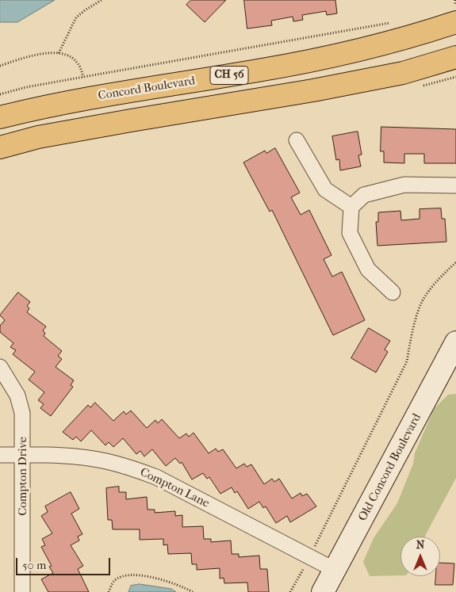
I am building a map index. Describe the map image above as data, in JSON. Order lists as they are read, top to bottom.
{
  "streets": {
    "main road": ["CH 56", "Concord Boulevard"],
    "street": ["Old Concord Boulevard", "Compton Drive", "Compton Lane"]
  },
  "crossings": [
    ["Old Concord Boulevard", "Compton Lane"],
    ["Compton Drive", "Compton Lane"]
  ],
  "scale_bar": "50 m",
  "north": "top"
}
